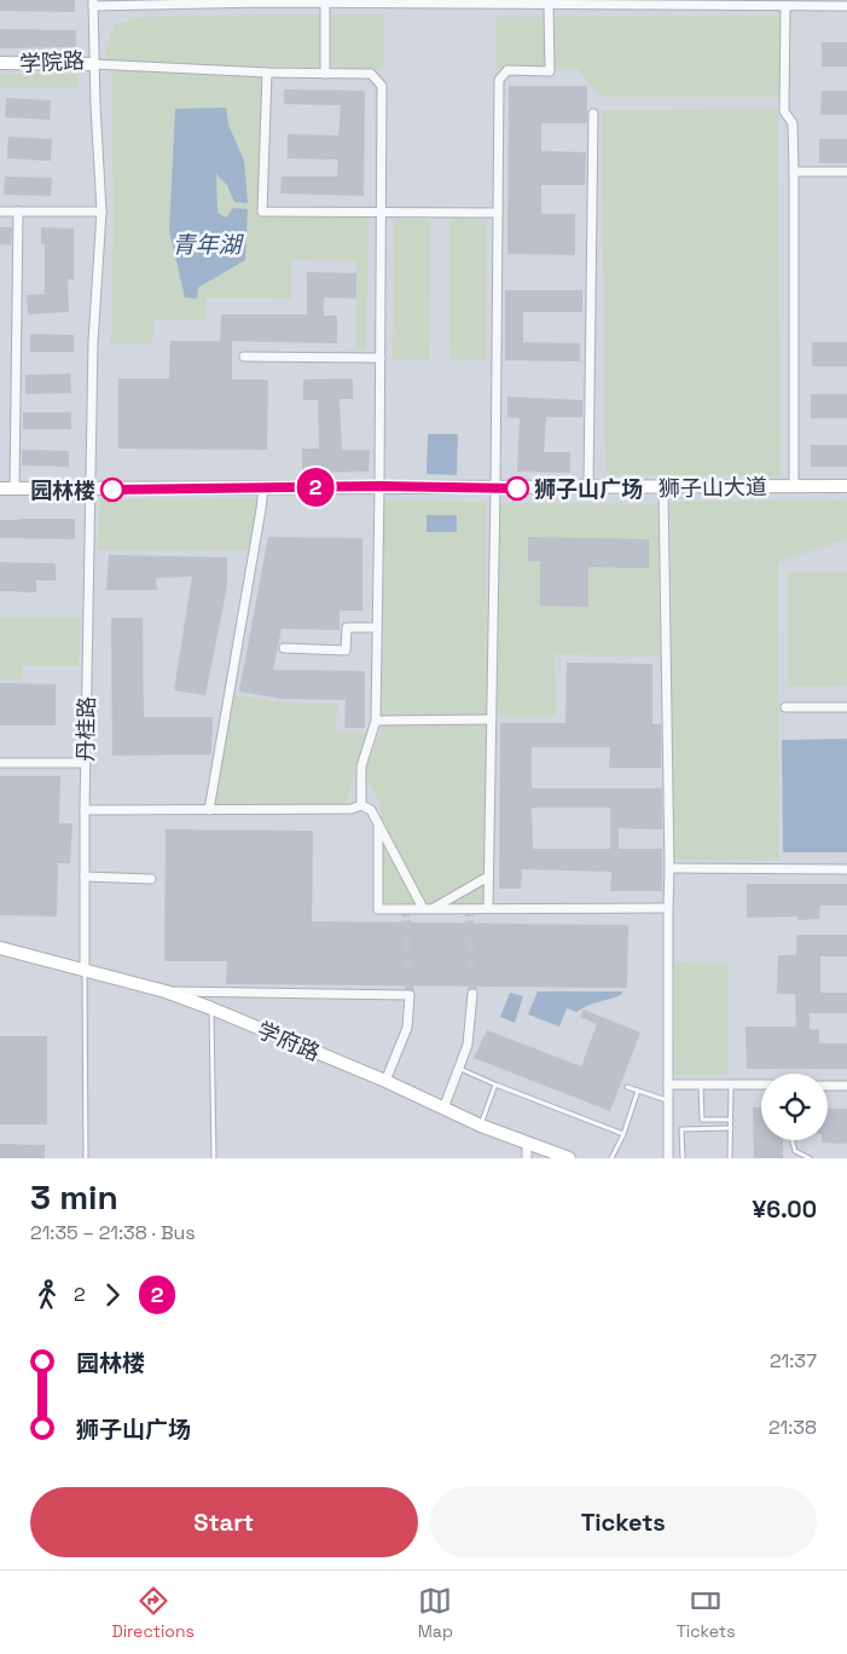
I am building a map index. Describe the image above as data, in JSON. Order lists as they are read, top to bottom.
{
  "streets": {
    "street": [
      "学院路",
      "狮子山大道",
      "丹桂路",
      "学府路"
    ]
  },
  "crossings": [
    ["学院路", "丹桂路"],
    ["狮子山大道", "丹桂路"],
    ["丹桂路", "学府路"]
  ],
  "water": ["青年湖"],
  "places": ["狮子山广场", "园林楼"],
  "lines": ["bus line 2"],
  "page": {
    "on_map": "2",
    "heading": ["3 min", "21:35 – 21:38 · Bus", "¥6.00"],
    "legs": ["2", "2"],
    "list": [
      {
        "name": "园林楼",
        "value": "21:37"
      },
      {
        "name": "狮子山广场",
        "value": "21:38"
      }
    ],
    "buttons": ["Start", "Tickets"],
    "tabs": ["Directions", "Map", "Tickets"]
  }
}
